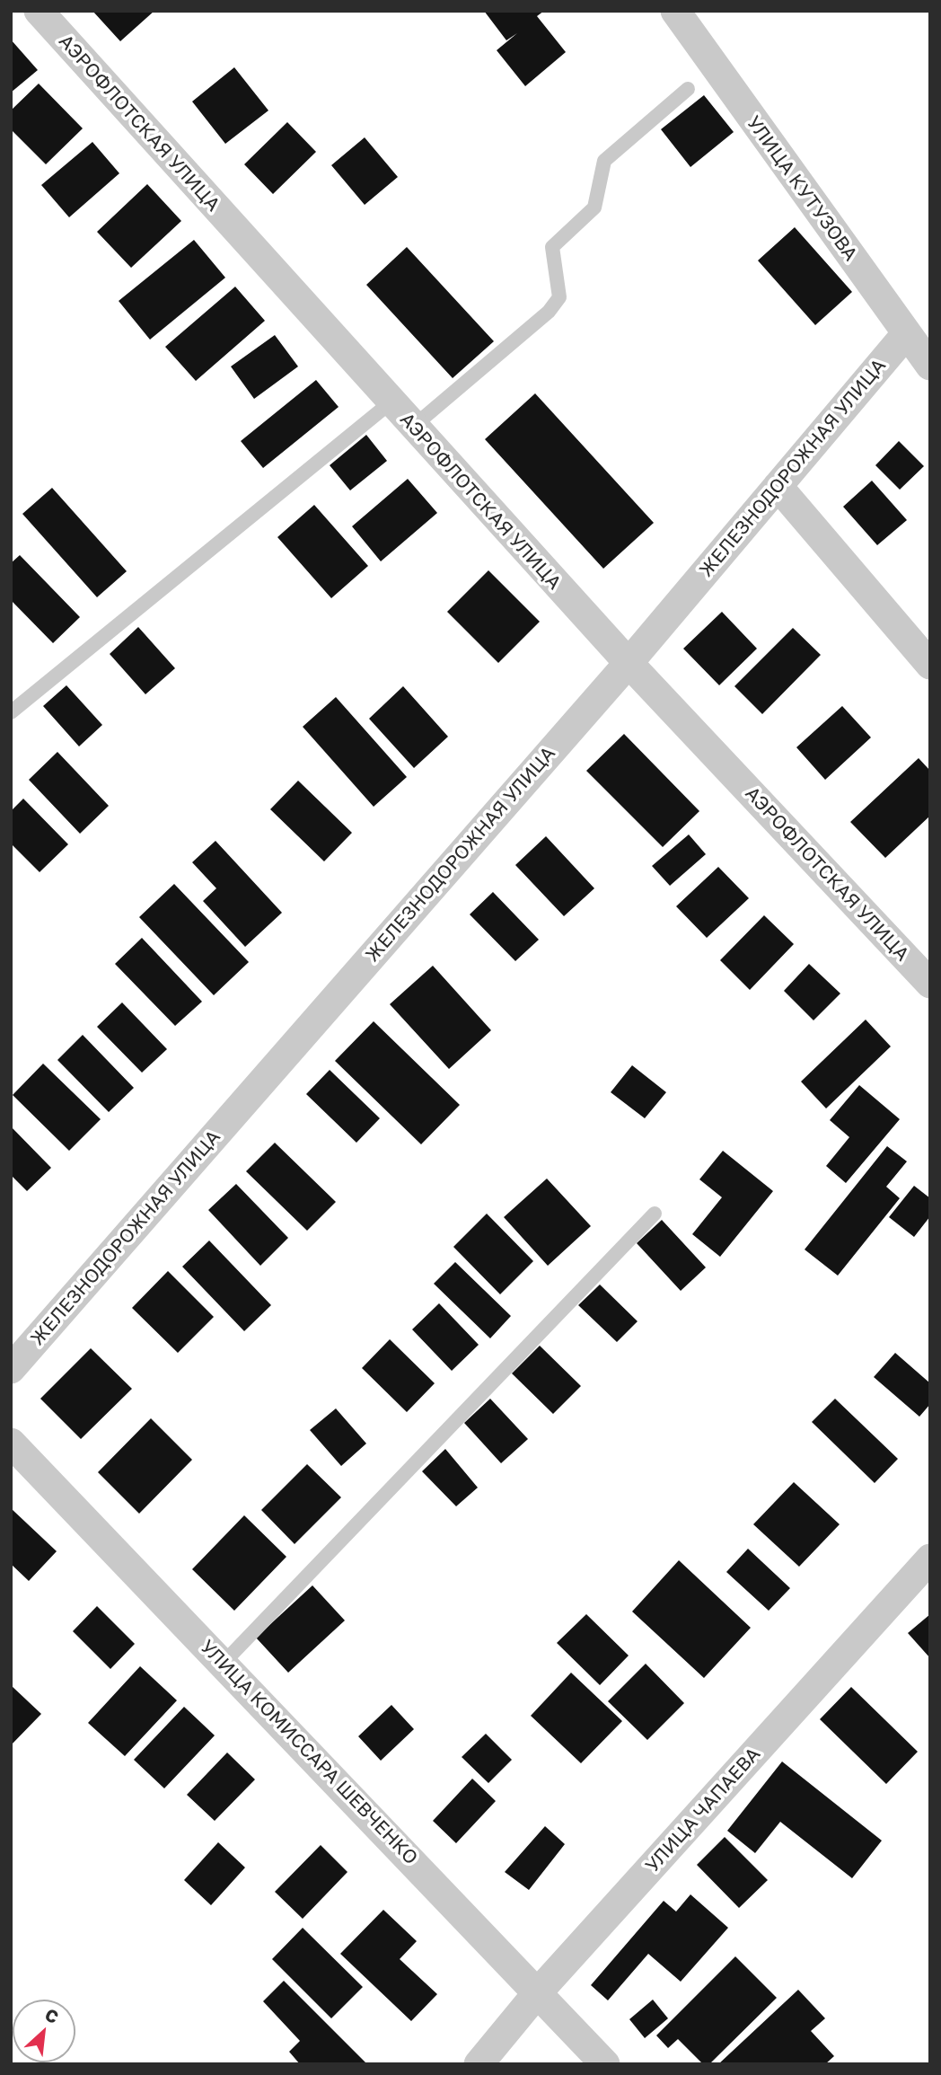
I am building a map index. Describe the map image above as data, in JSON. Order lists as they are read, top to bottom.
{
  "streets": {
    "street": [
      "АЭРОФЛОТСКАЯ УЛИЦА",
      "УЛИЦА КУТУЗОВА",
      "ЖЕЛЕЗНОДОРОЖНАЯ УЛИЦА",
      "УЛИЦА КОМИССАРА ШЕВЧЕНКО",
      "УЛИЦА ЧАПАЕВА"
    ]
  },
  "crossings": [
    ["АЭРОФЛОТСКАЯ УЛИЦА", "ЖЕЛЕЗНОДОРОЖНАЯ УЛИЦА"],
    ["УЛИЦА КУТУЗОВА", "ЖЕЛЕЗНОДОРОЖНАЯ УЛИЦА"],
    ["УЛИЦА КОМИССАРА ШЕВЧЕНКО", "УЛИЦА ЧАПАЕВА"]
  ],
  "north": "top right"
}
